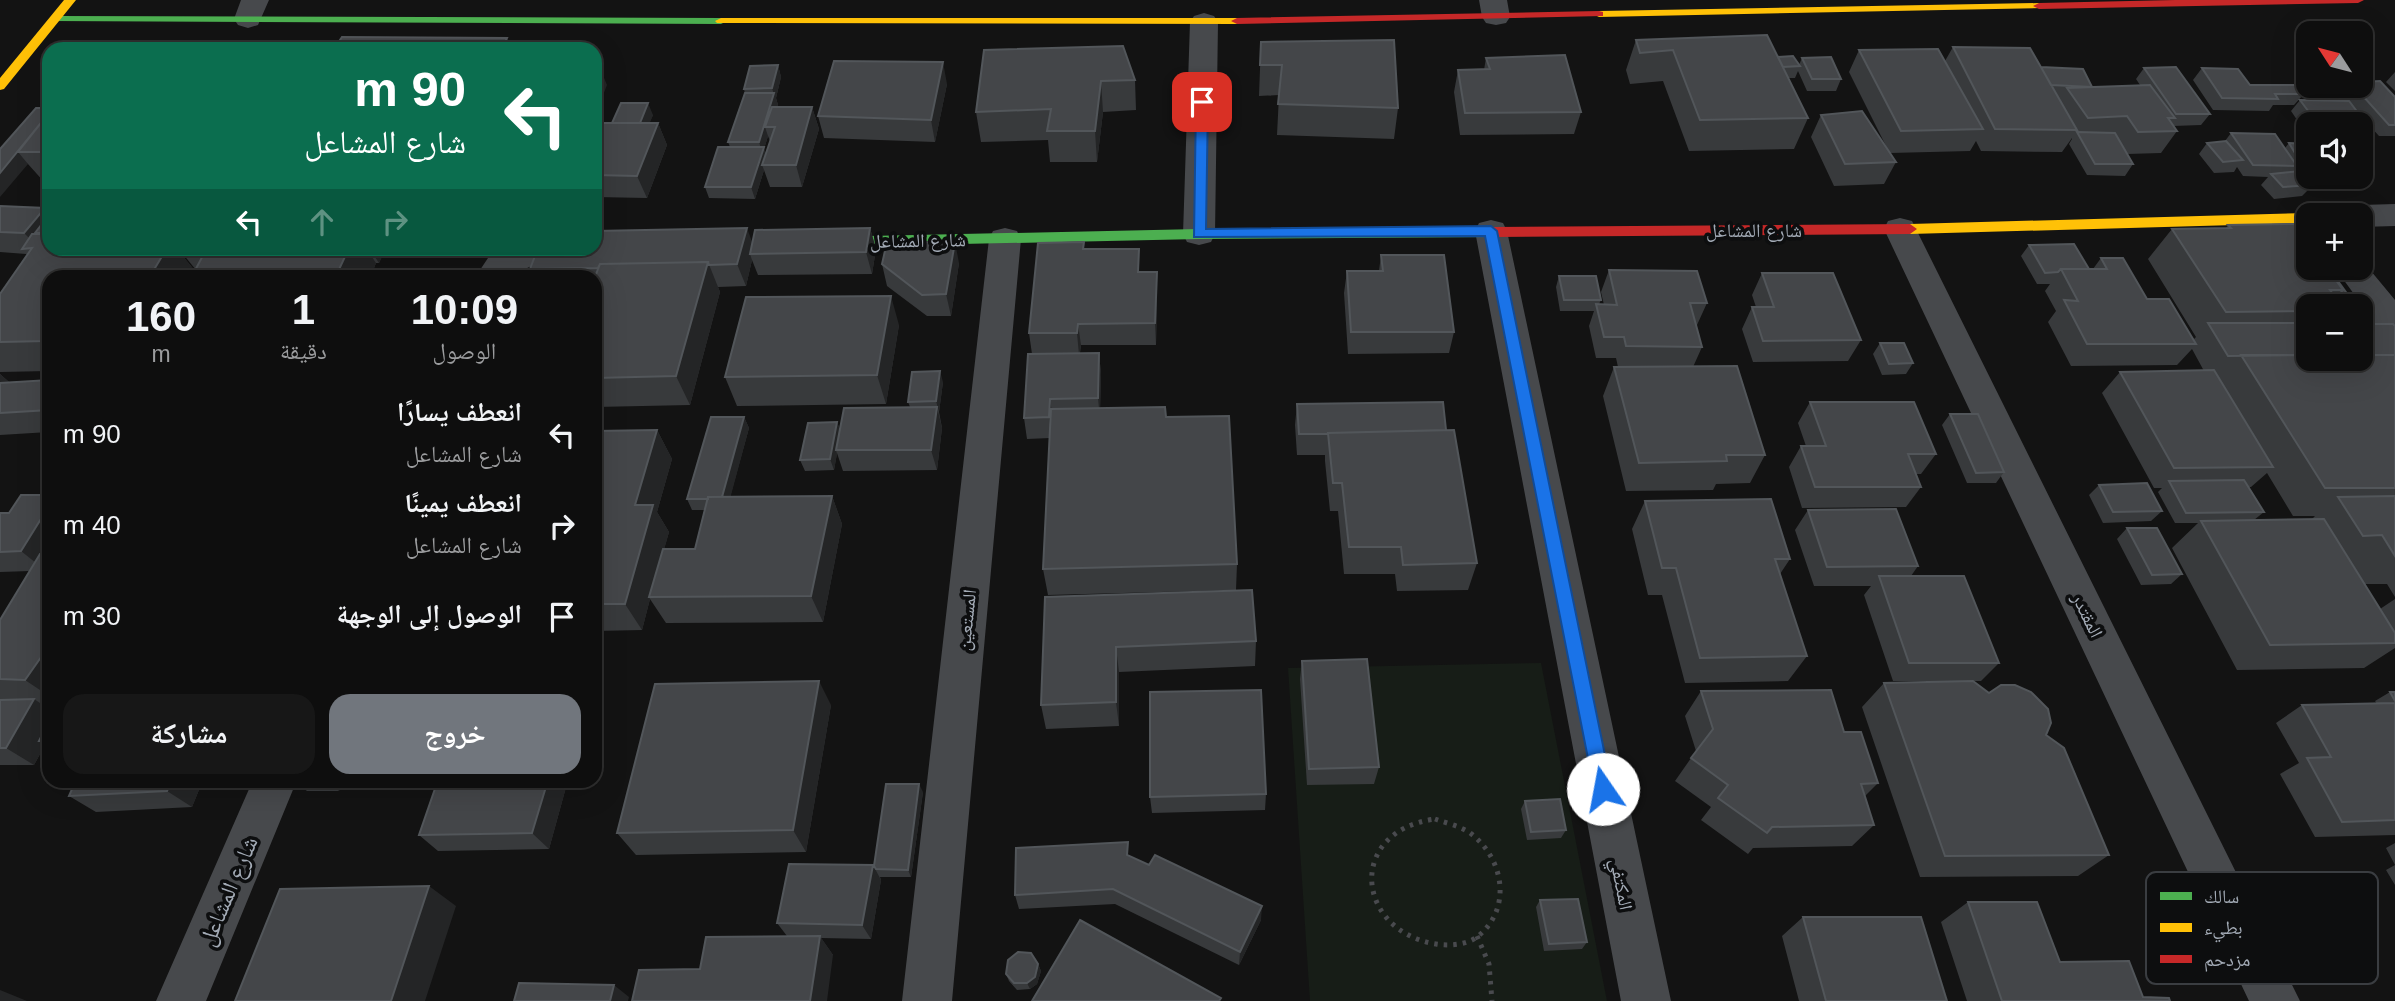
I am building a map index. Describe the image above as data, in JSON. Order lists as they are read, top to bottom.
{
  "streets": {
    "street": [
      "شارع المشاعل",
      "المقتدر",
      "المستعين",
      "المكتفي"
    ]
  },
  "crossings": [
    ["شارع المشاعل", "المقتدر"],
    ["شارع المشاعل", "المستعين"],
    ["شارع المشاعل", "المكتفي"]
  ],
  "legend": ["سالك", "بطيء", "مزدحم"],
  "north": "top left",
  "page": {
    "map_buttons": ["+", "−"],
    "turn": ["90 m", "شارع المشاعل"],
    "eta": [
      "10:09",
      "الوصول",
      "1",
      "دقيقة",
      "160",
      "m"
    ],
    "list": [
      {
        "name": "انعطف يسارًا",
        "note": "شارع المشاعل",
        "value": "90 m"
      },
      {
        "name": "انعطف يمينًا",
        "note": "شارع المشاعل",
        "value": "40 m"
      },
      {
        "name": "الوصول إلى الوجهة",
        "value": "30 m"
      }
    ],
    "buttons": ["خروج", "مشاركة"]
  }
}
